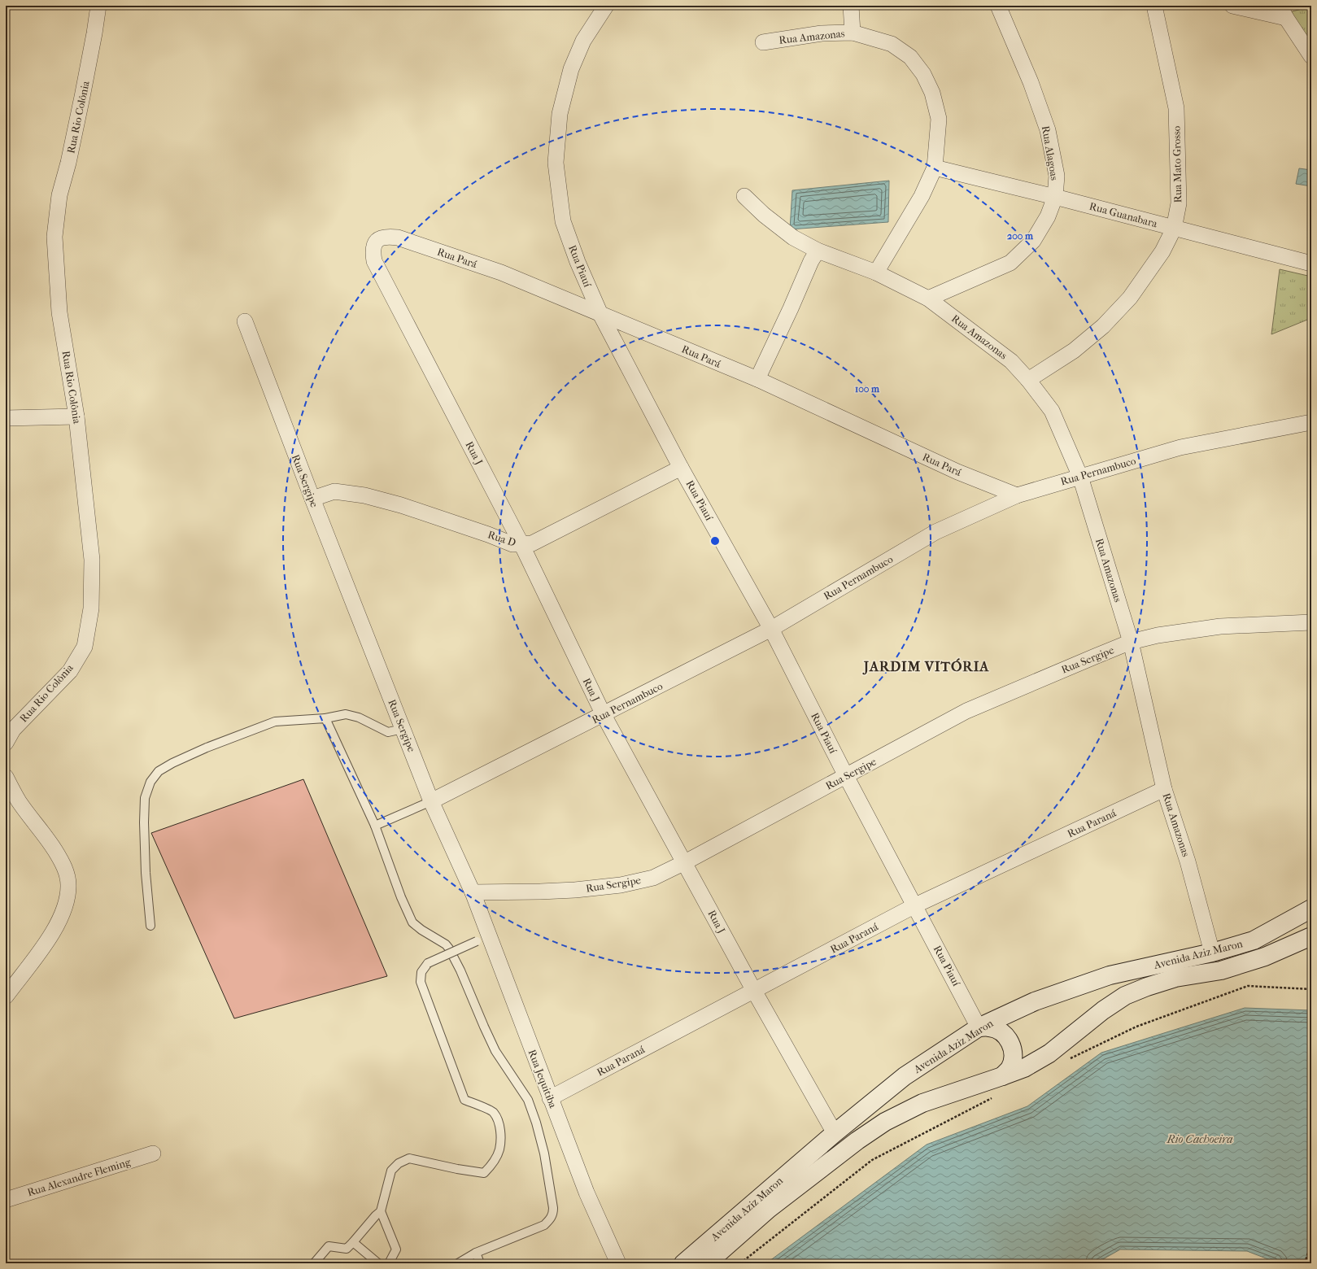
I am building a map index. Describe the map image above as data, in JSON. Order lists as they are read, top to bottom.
{
  "streets": {
    "main road": ["Avenida Aziz Maron"],
    "street": [
      "Rua Amazonas",
      "Rua Rio Colônia",
      "Rua Alagoas",
      "Rua Mato Grosso",
      "Rua Guanabara",
      "Rua Pará",
      "Rua Piauí",
      "Rua J",
      "Rua Pernambuco",
      "Rua Sergipe",
      "Rua D",
      "Rua Paraná",
      "Rua Jequitiba",
      "Rua Alexandre Fleming"
    ]
  },
  "crossings": [
    ["Rua Amazonas", "Rua Alagoas"],
    ["Rua Amazonas", "Rua Mato Grosso"],
    ["Rua Amazonas", "Rua Guanabara"],
    ["Rua Amazonas", "Rua Pernambuco"],
    ["Rua Amazonas", "Rua Sergipe"],
    ["Rua Amazonas", "Rua Paraná"],
    ["Rua Amazonas", "Avenida Aziz Maron"],
    ["Rua Alagoas", "Rua Guanabara"],
    ["Rua Mato Grosso", "Rua Guanabara"],
    ["Rua Pará", "Rua Piauí"],
    ["Rua Pará", "Rua J"],
    ["Rua Pará", "Rua Pernambuco"],
    ["Rua Piauí", "Rua Pernambuco"],
    ["Rua Piauí", "Rua Sergipe"],
    ["Rua Piauí", "Rua D"],
    ["Rua Piauí", "Rua Paraná"],
    ["Rua Piauí", "Avenida Aziz Maron"],
    ["Rua J", "Rua Pernambuco"],
    ["Rua J", "Rua Sergipe"],
    ["Rua J", "Rua D"],
    ["Rua J", "Rua Paraná"],
    ["Rua J", "Avenida Aziz Maron"],
    ["Rua Pernambuco", "Rua Sergipe"],
    ["Rua Sergipe", "Rua D"],
    ["Rua Sergipe", "Rua Jequitiba"],
    ["Rua Paraná", "Rua Jequitiba"]
  ],
  "districts": ["JARDIM VITÓRIA"],
  "water": ["Rio Cachoeira"],
  "rings": ["200 m", "100 m"]
}
